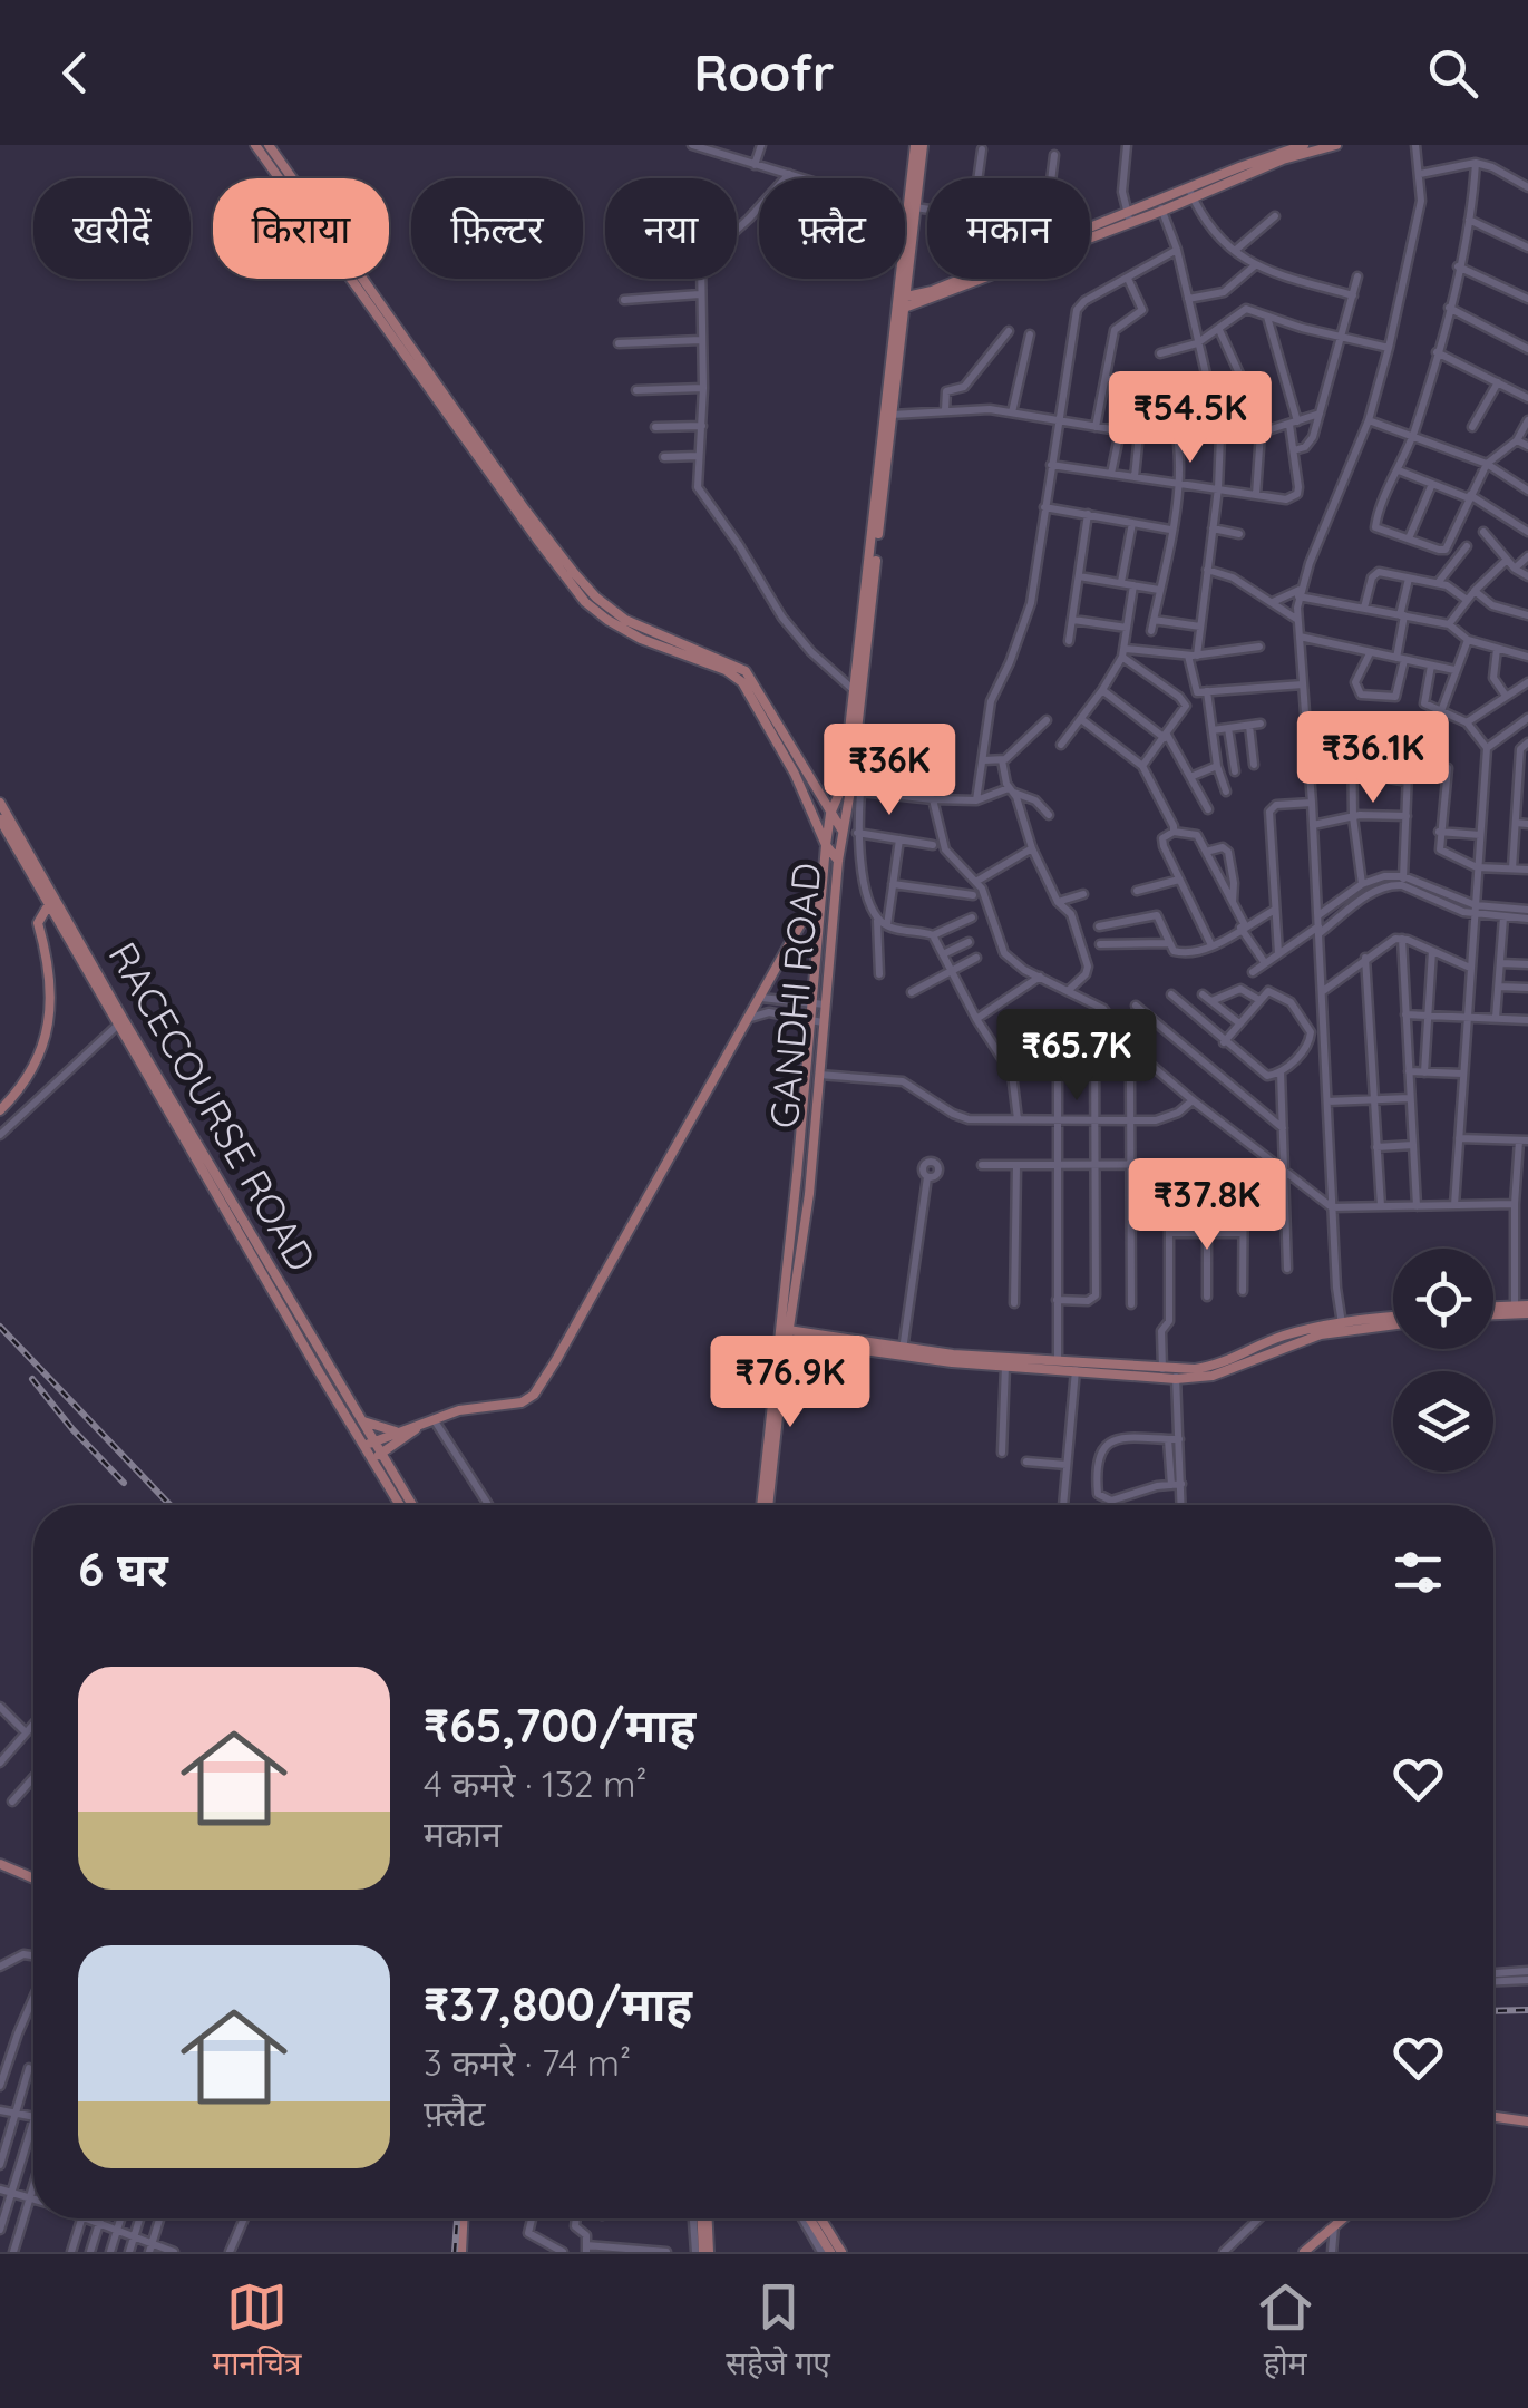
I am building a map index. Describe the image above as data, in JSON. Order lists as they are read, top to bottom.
{
  "streets": {
    "main road": ["GANDHI ROAD", "RACECOURSE ROAD"]
  },
  "page": {
    "header": "Roofr",
    "chip": [
      "खरीदें",
      "किराया",
      "फ़िल्टर",
      "नया",
      "फ़्लैट",
      "मकान"
    ],
    "price": [
      "₹54.5K",
      "₹36.1K",
      "₹36K",
      "₹65.7K",
      "₹37.8K",
      "₹76.9K"
    ],
    "heading": "6 घर",
    "list": [
      {
        "name": "₹65,700/माह",
        "note": "4 कमरे · 132 m² · मकान"
      },
      {
        "name": "₹37,800/माह",
        "note": "3 कमरे · 74 m² · फ़्लैट"
      }
    ],
    "tabs": ["मानचित्र", "सहेजे गए", "होम"]
  }
}
